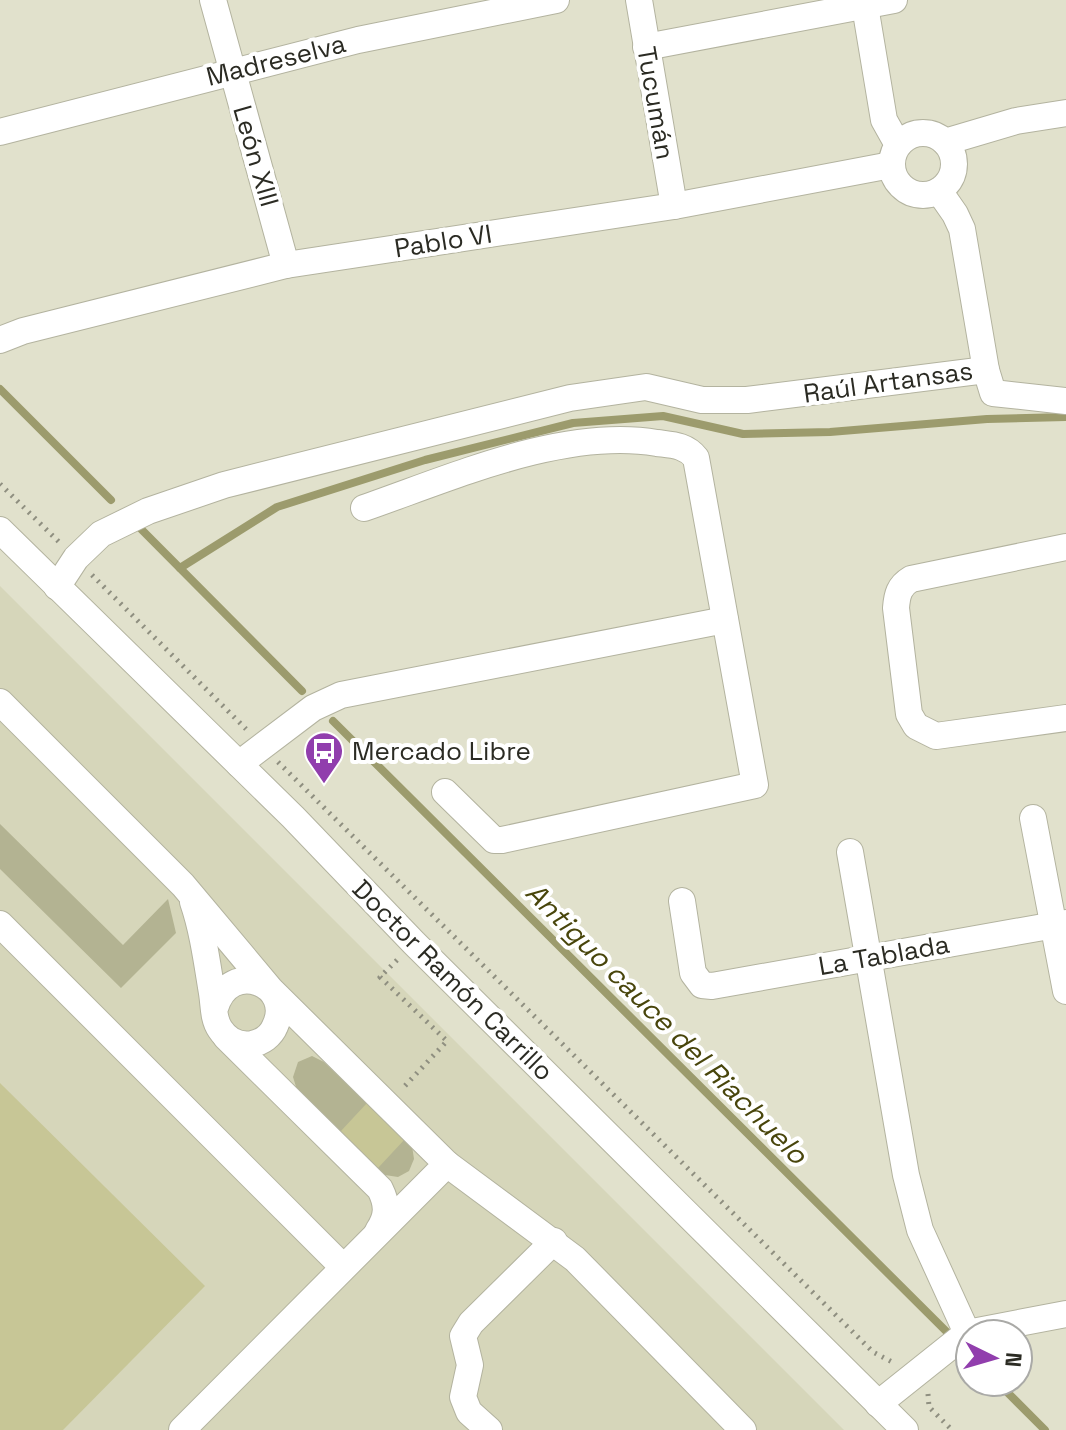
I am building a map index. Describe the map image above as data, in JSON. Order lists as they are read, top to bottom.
{
  "streets": {
    "street": [
      "Madreselva",
      "Tucumán",
      "León XIII",
      "Pablo VI",
      "Raúl Artansas",
      "La Tablada",
      "Doctor Ramón Carrillo"
    ]
  },
  "crossings": [
    ["Madreselva", "León XIII"],
    ["Tucumán", "Pablo VI"],
    ["León XIII", "Pablo VI"],
    ["Pablo VI", "Raúl Artansas"],
    ["Raúl Artansas", "Doctor Ramón Carrillo"]
  ],
  "water": ["Antiguo cauce del Riachuelo"],
  "places": {
    "bus stop": ["Mercado Libre"]
  },
  "north": "right"
}
